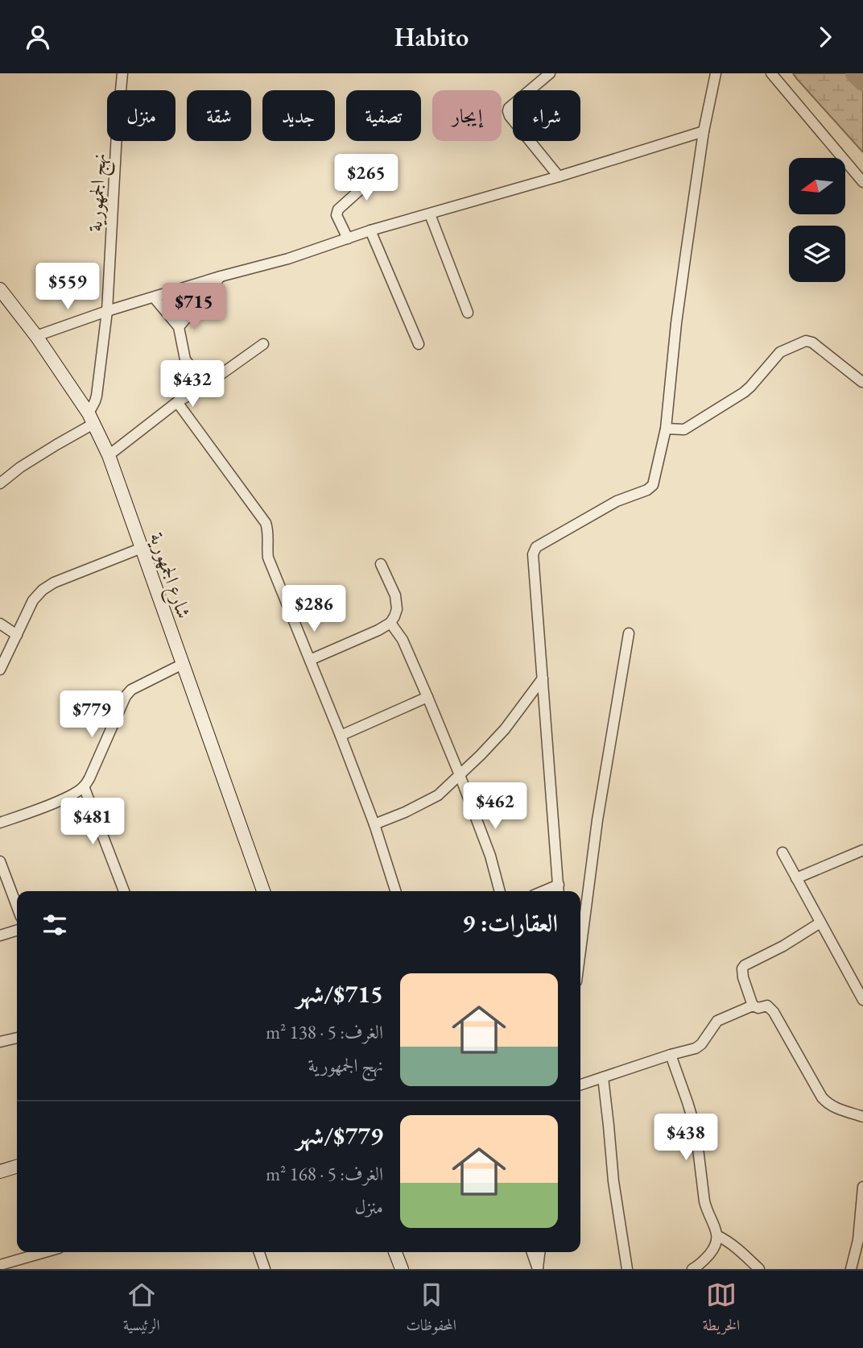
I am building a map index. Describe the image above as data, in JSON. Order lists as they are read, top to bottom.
{
  "streets": {
    "main road": ["شارع الجمهورية"],
    "street": ["نهج الجمهورية"]
  },
  "crossings": [
    ["نهج الجمهورية", "شارع الجمهورية"]
  ],
  "north": "left",
  "page": {
    "header": "Habito",
    "chip": [
      "شراء",
      "إيجار",
      "تصفية",
      "جديد",
      "شقة",
      "منزل"
    ],
    "price": [
      "$265",
      "$559",
      "$715",
      "$432",
      "$286",
      "$779",
      "$462",
      "$481",
      "$438"
    ],
    "heading": "العقارات: 9",
    "list": [
      {
        "name": "$715/شهر",
        "note": "الغرف: 5 · 138 m² · نهج الجمهورية"
      },
      {
        "name": "$779/شهر",
        "note": "الغرف: 5 · 168 m² · منزل"
      }
    ],
    "tabs": ["الخريطة", "المحفوظات", "الرئيسية"]
  }
}
